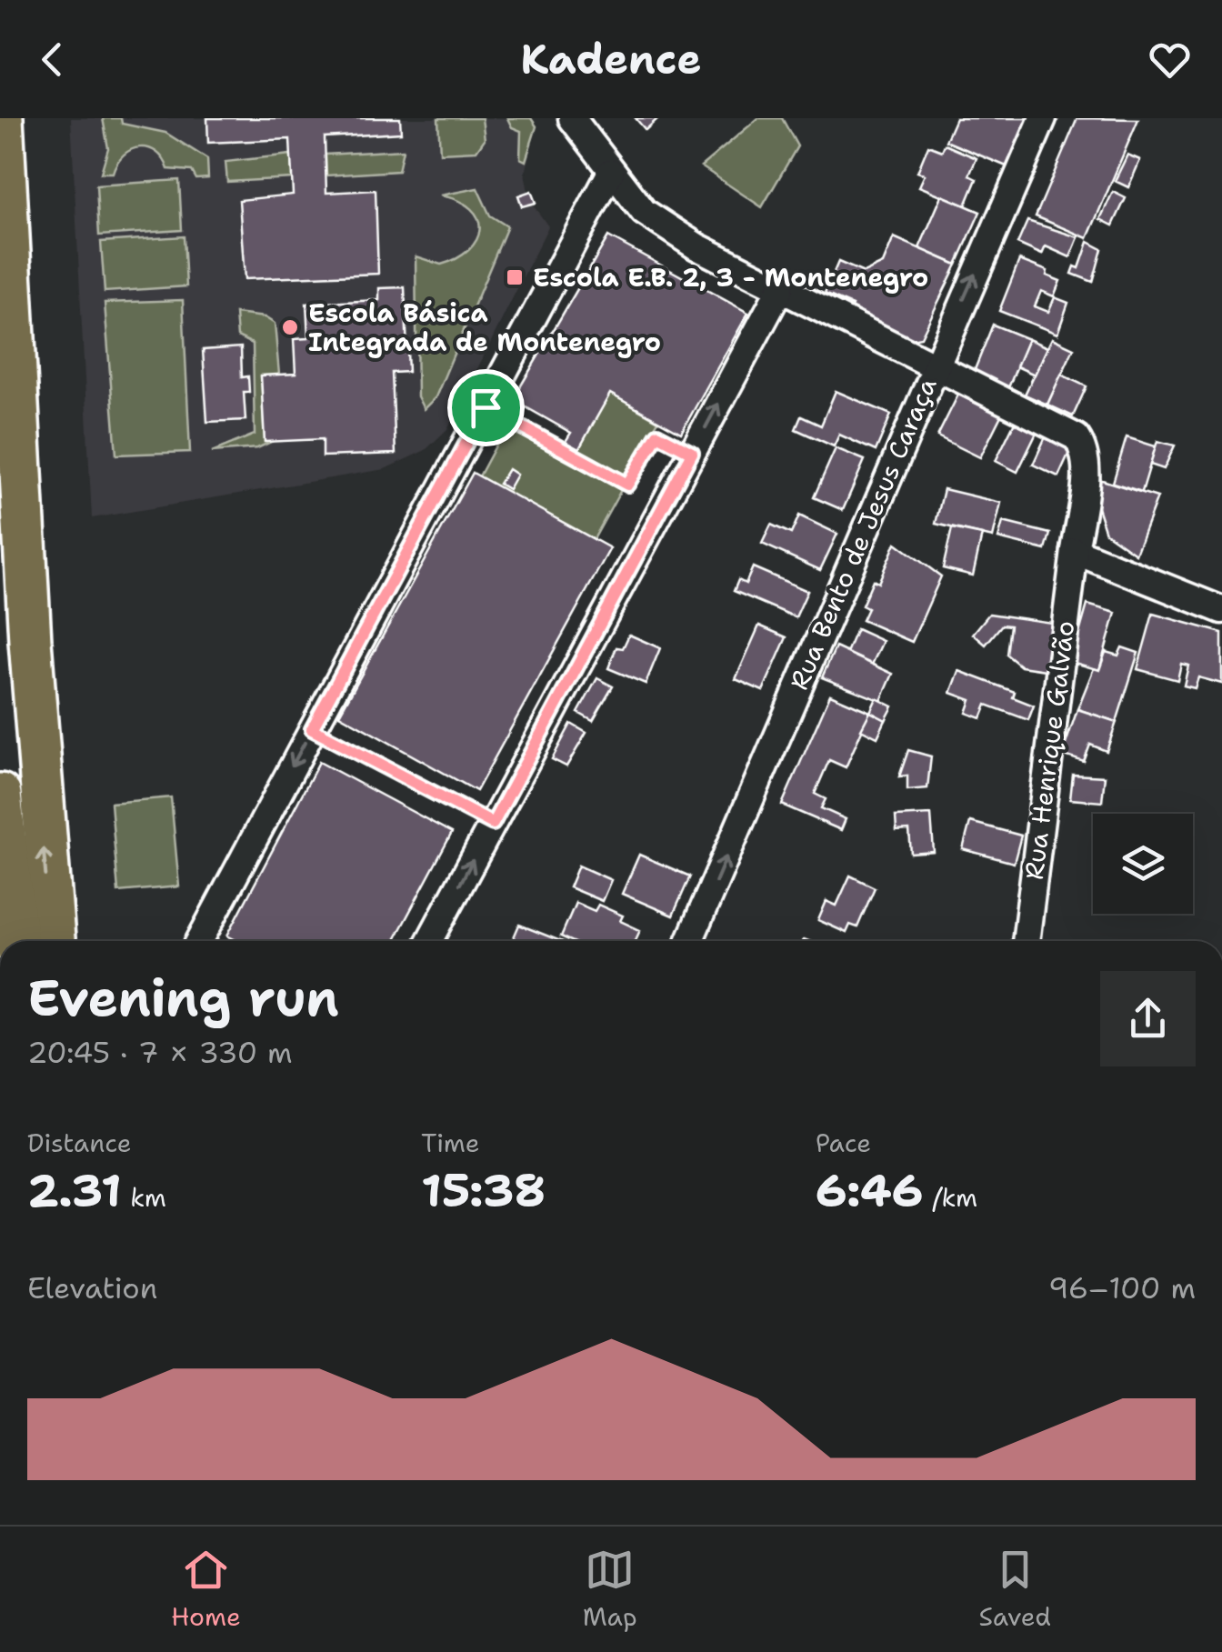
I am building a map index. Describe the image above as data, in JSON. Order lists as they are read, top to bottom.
{
  "streets": {
    "street": ["Rua Bento de Jesus Caraça", "Rua Henrique Galvão"]
  },
  "crossings": [
    ["Rua Bento de Jesus Caraça", "Rua Henrique Galvão"]
  ],
  "places": {
    "transit": ["Escola E.B. 2, 3 - Montenegro"],
    "other": ["Escola Básica Integrada de Montenegro"]
  },
  "page": {
    "header": "Kadence",
    "heading": ["Evening run", "20:45 · 7 × 330 m"],
    "stats": [
      ["Distance", "2.31 km"],
      ["Time", "15:38"],
      ["Pace", "6:46 /km"]
    ],
    "chart": ["Elevation", "96–100 m"],
    "tabs": ["Home", "Map", "Saved"]
  }
}
